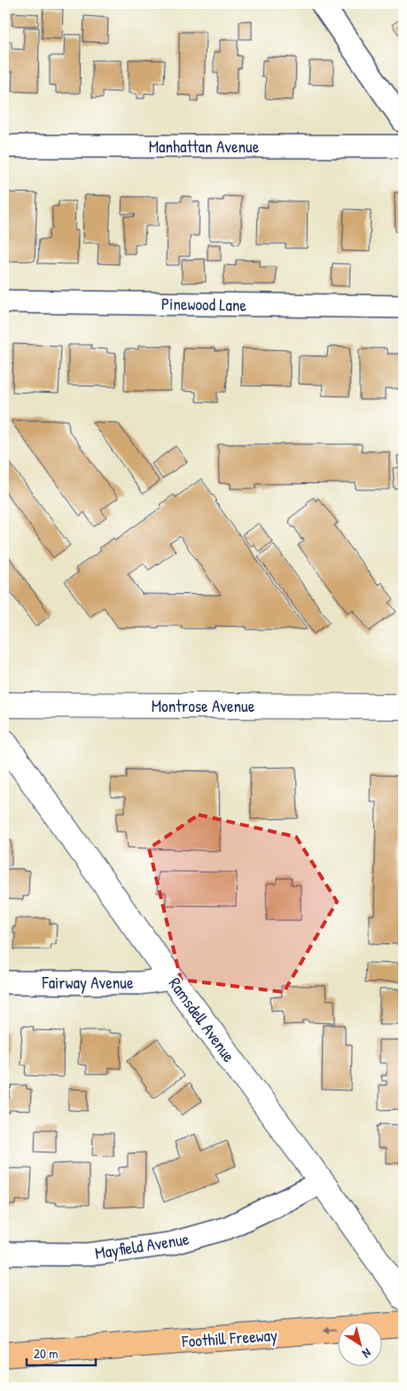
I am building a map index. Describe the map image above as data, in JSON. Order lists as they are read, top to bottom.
{
  "streets": {
    "highway": ["Foothill Freeway"],
    "street": [
      "Manhattan Avenue",
      "Pinewood Lane",
      "Montrose Avenue",
      "Fairway Avenue",
      "Ramsdell Avenue",
      "Mayfield Avenue"
    ]
  },
  "crossings": [
    ["Fairway Avenue", "Ramsdell Avenue"],
    ["Ramsdell Avenue", "Mayfield Avenue"]
  ],
  "one_way": ["Foothill Freeway"],
  "scale_bar": "20 m",
  "north": "bottom right"
}
